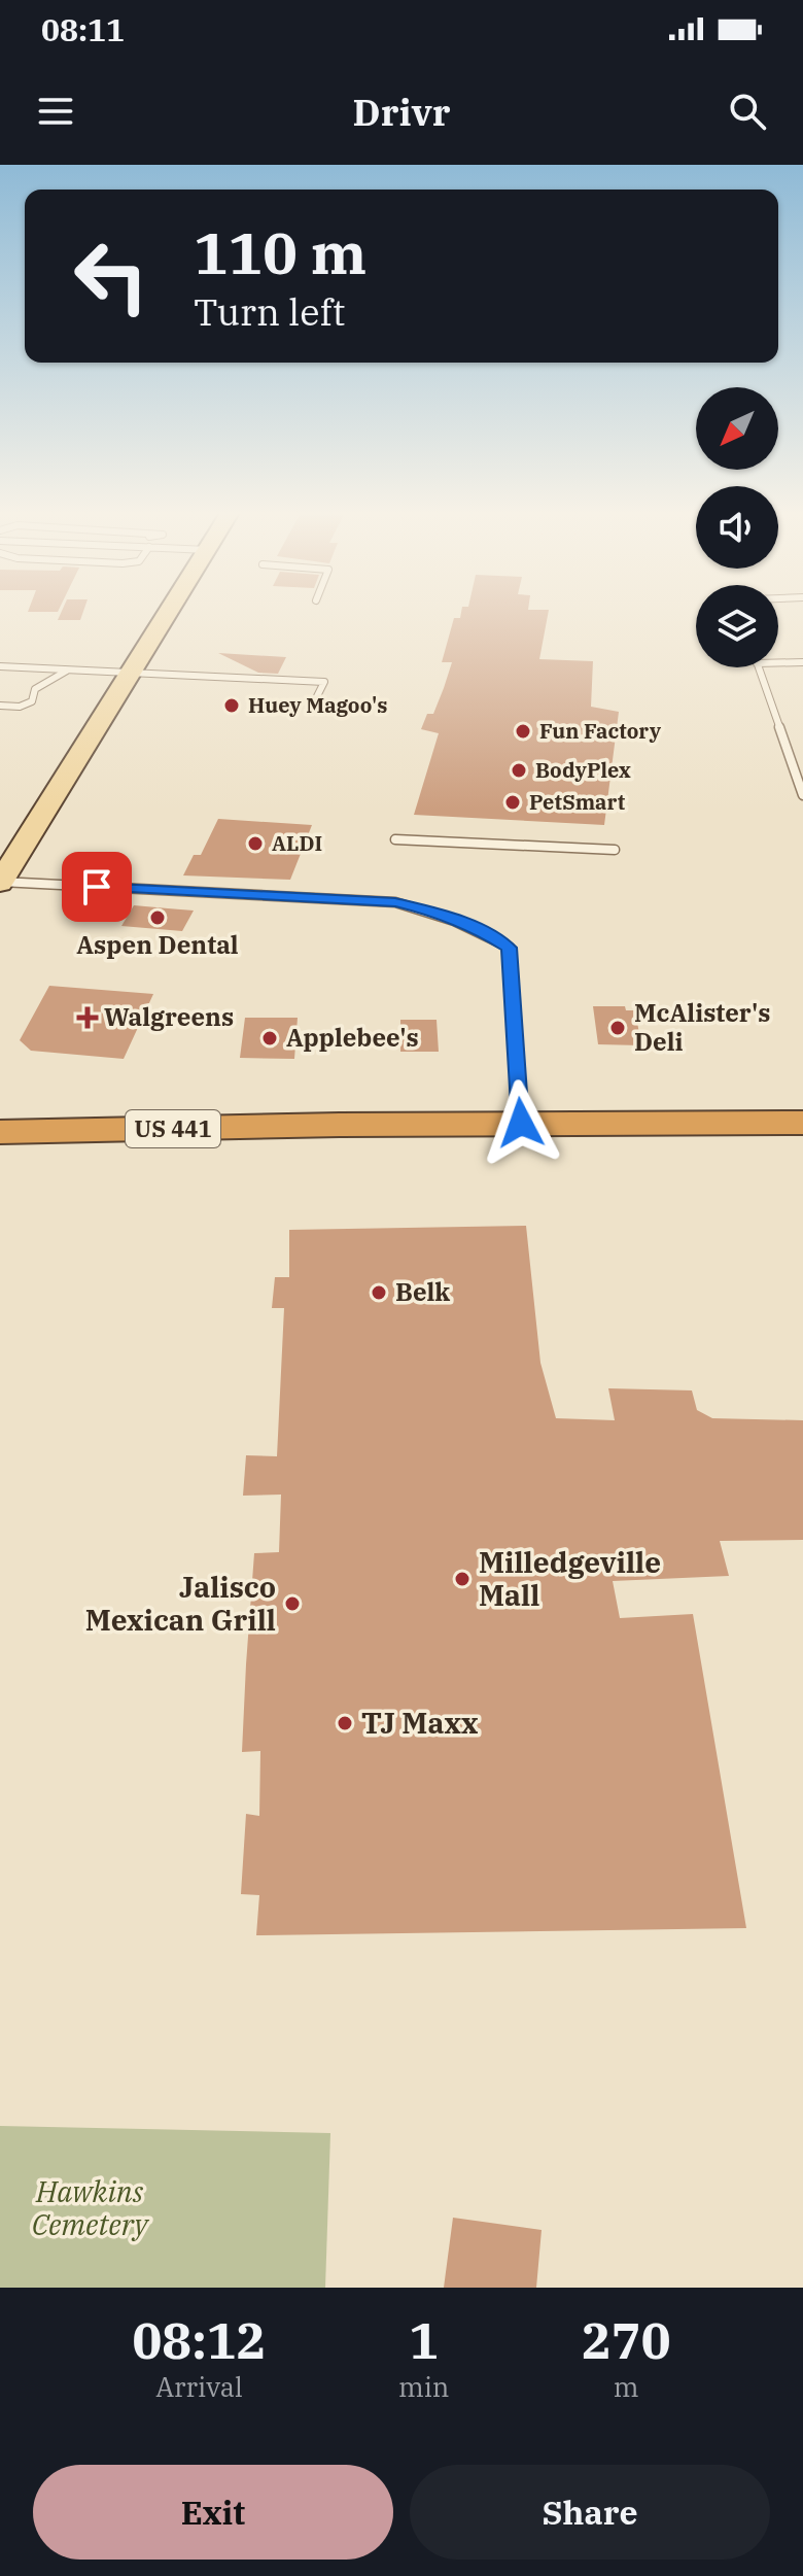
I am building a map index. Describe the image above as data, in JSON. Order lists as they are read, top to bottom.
{
  "streets": {
    "highway": ["US 441"]
  },
  "parks": ["Hawkins Cemetery"],
  "places": {
    "other": [
      "Huey Magoo's",
      "Fun Factory",
      "BodyPlex",
      "PetSmart",
      "ALDI",
      "Aspen Dental",
      "McAlister's Deli",
      "Applebee's",
      "Belk",
      "Milledgeville Mall",
      "Jalisco Mexican Grill",
      "TJ Maxx"
    ],
    "health": ["Walgreens"]
  },
  "north": "bottom left",
  "page": {
    "status": "08:11",
    "header": "Drivr",
    "turn": ["110 m", "Turn left"],
    "eta": [
      "08:12",
      "Arrival",
      "1",
      "min",
      "270",
      "m"
    ],
    "buttons": ["Exit", "Share"]
  }
}
